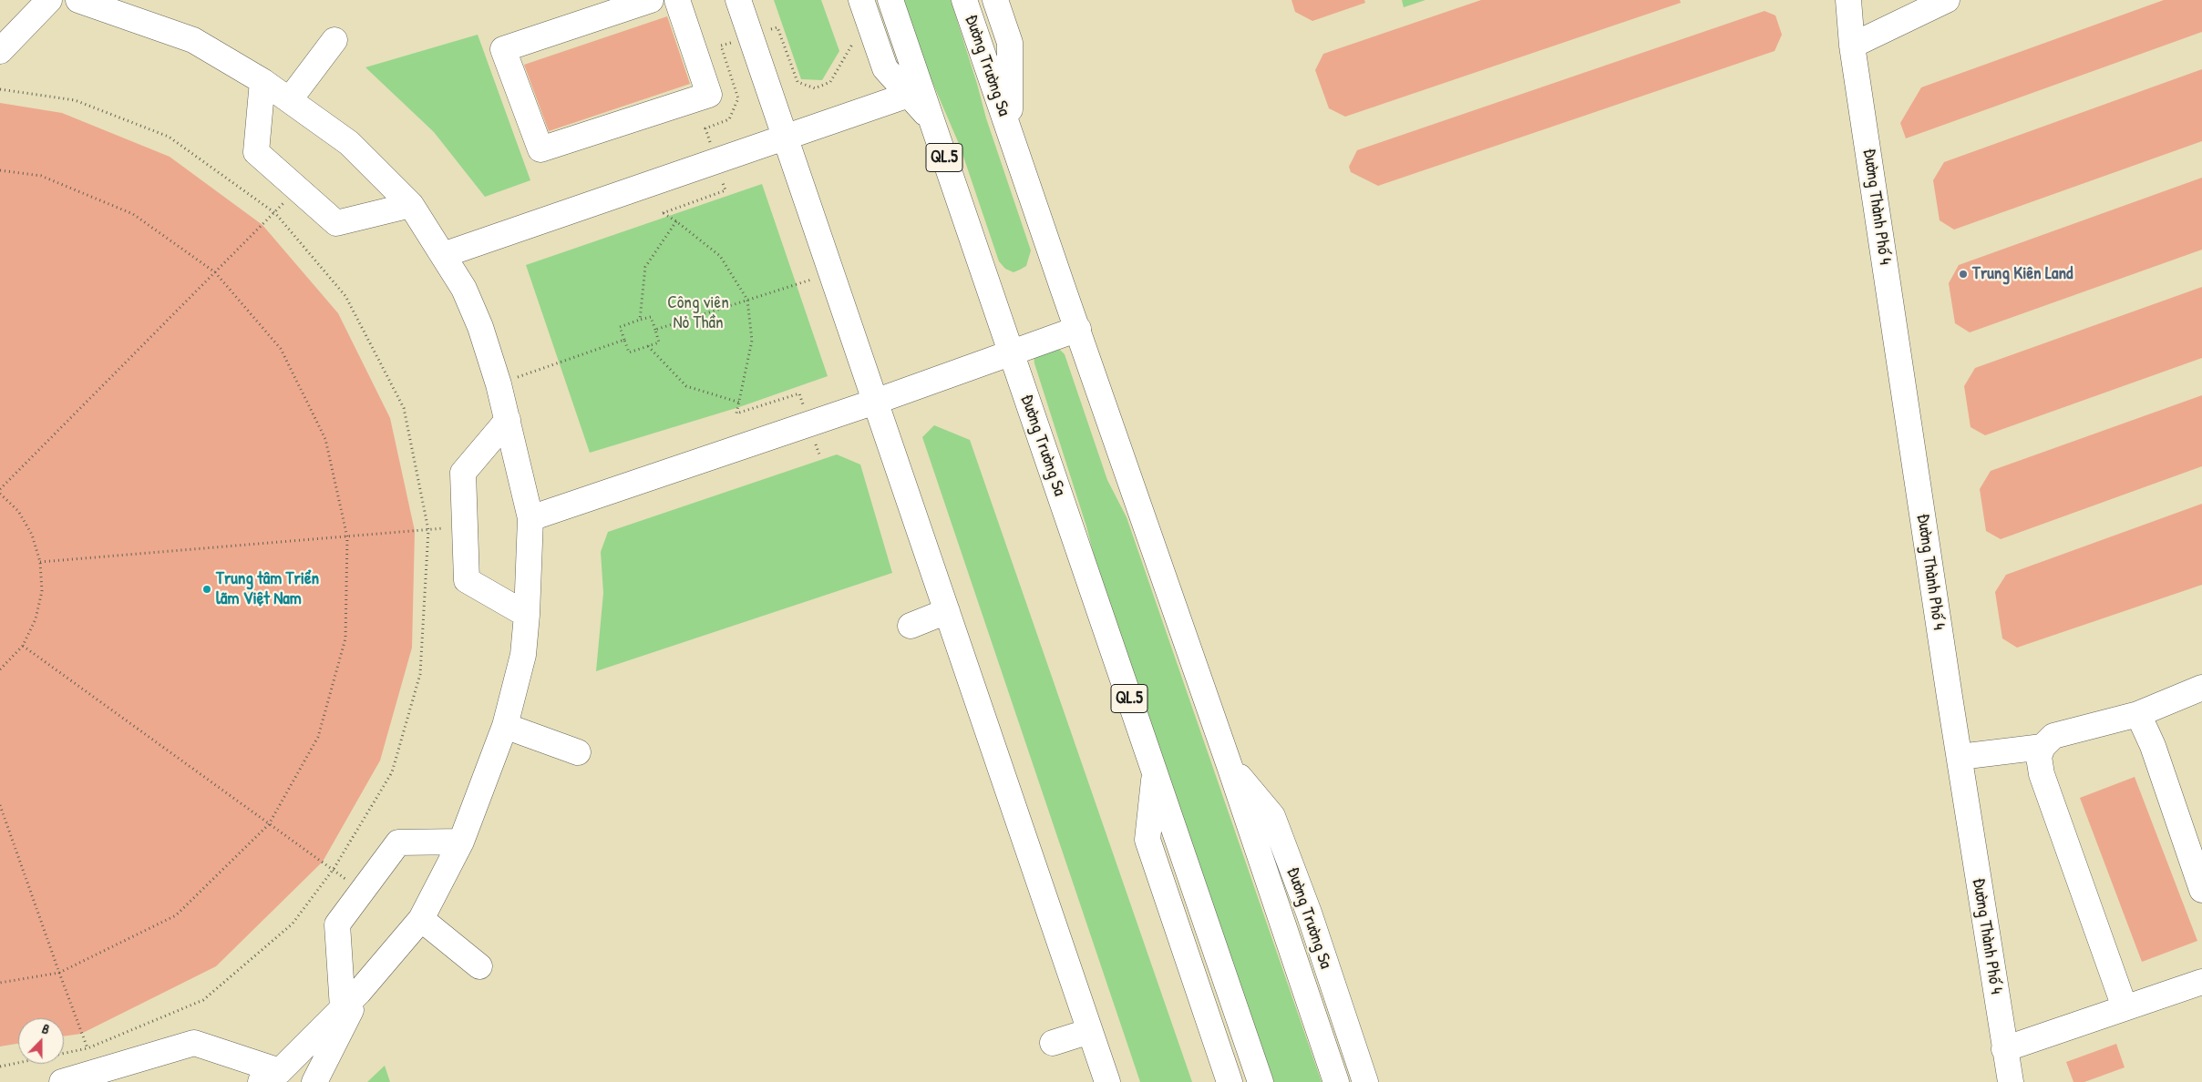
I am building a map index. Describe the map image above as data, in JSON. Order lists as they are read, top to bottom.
{
  "streets": {
    "main road": ["Đường Trường Sa", "QL.5", "Đường Thành Phố 4"]
  },
  "parks": ["Công viên Nỏ Thần"],
  "places": ["Trung Kiên Land", "Trung tâm Triển lãm Việt Nam"],
  "north": "top"
}
